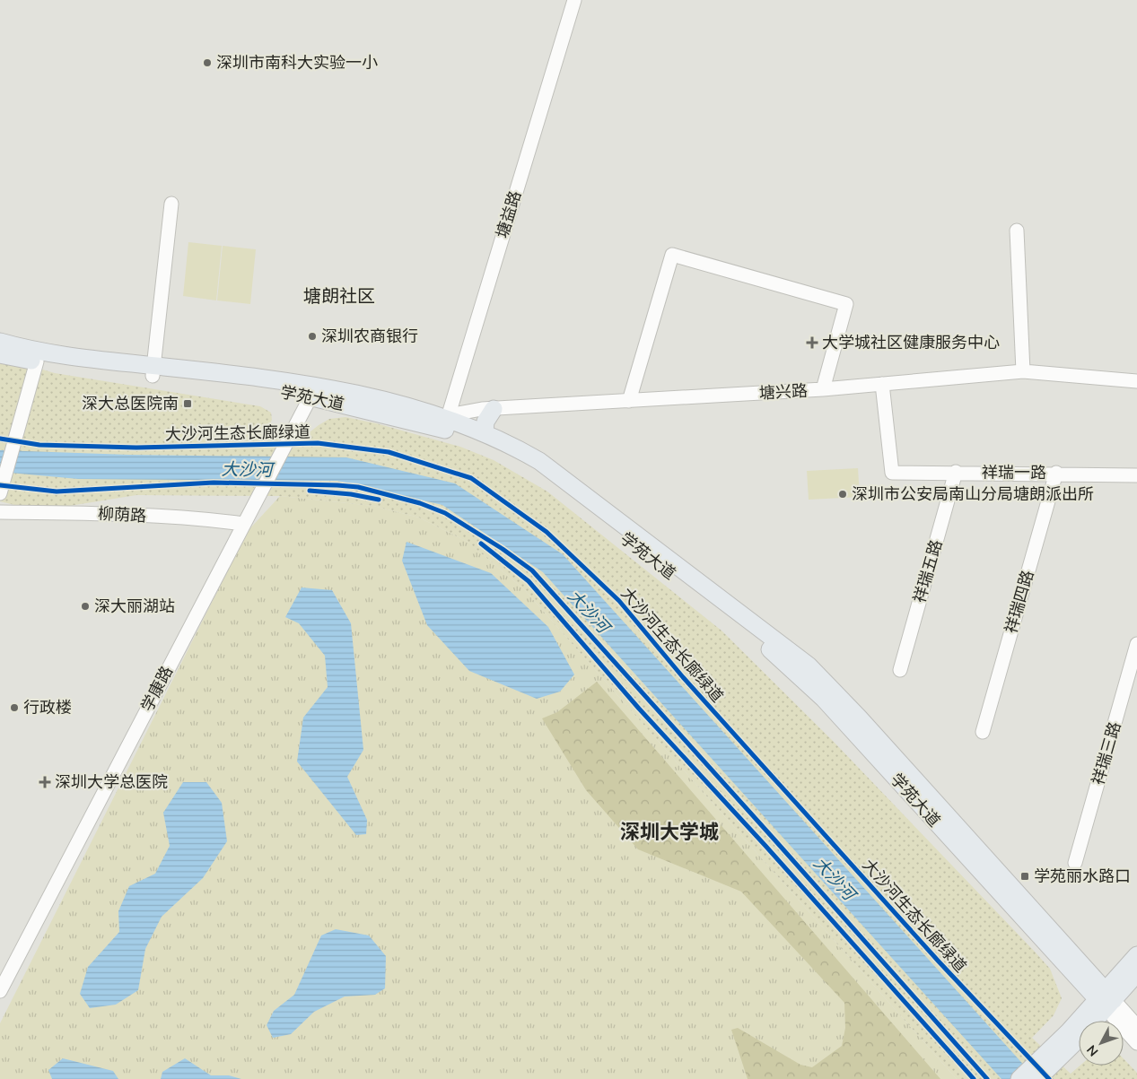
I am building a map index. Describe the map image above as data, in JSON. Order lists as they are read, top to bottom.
{
  "streets": {
    "main road": ["学苑大道"],
    "street": [
      "塘益路",
      "塘兴路",
      "祥瑞一路",
      "柳荫路",
      "祥瑞五路",
      "祥瑞四路",
      "学康路",
      "祥瑞三路"
    ],
    "cycle path": ["大沙河生态长廊绿道"]
  },
  "crossings": [
    ["塘益路", "塘兴路"],
    ["塘益路", "学苑大道"],
    ["塘兴路", "学苑大道"],
    ["塘兴路", "祥瑞一路"],
    ["学苑大道", "学康路"],
    ["祥瑞一路", "祥瑞五路"],
    ["祥瑞一路", "祥瑞四路"],
    ["柳荫路", "学康路"]
  ],
  "districts": ["塘朗社区", "深圳大学城"],
  "water": ["大沙河"],
  "places": {
    "other": [
      "深圳市南科大实验一小",
      "深圳农商银行",
      "深圳市公安局南山分局塘朗派出所",
      "深大丽湖站",
      "行政楼"
    ],
    "health": ["大学城社区健康服务中心", "深圳大学总医院"],
    "transit": ["深大总医院南", "学苑丽水路口"]
  },
  "north": "bottom left"
}
